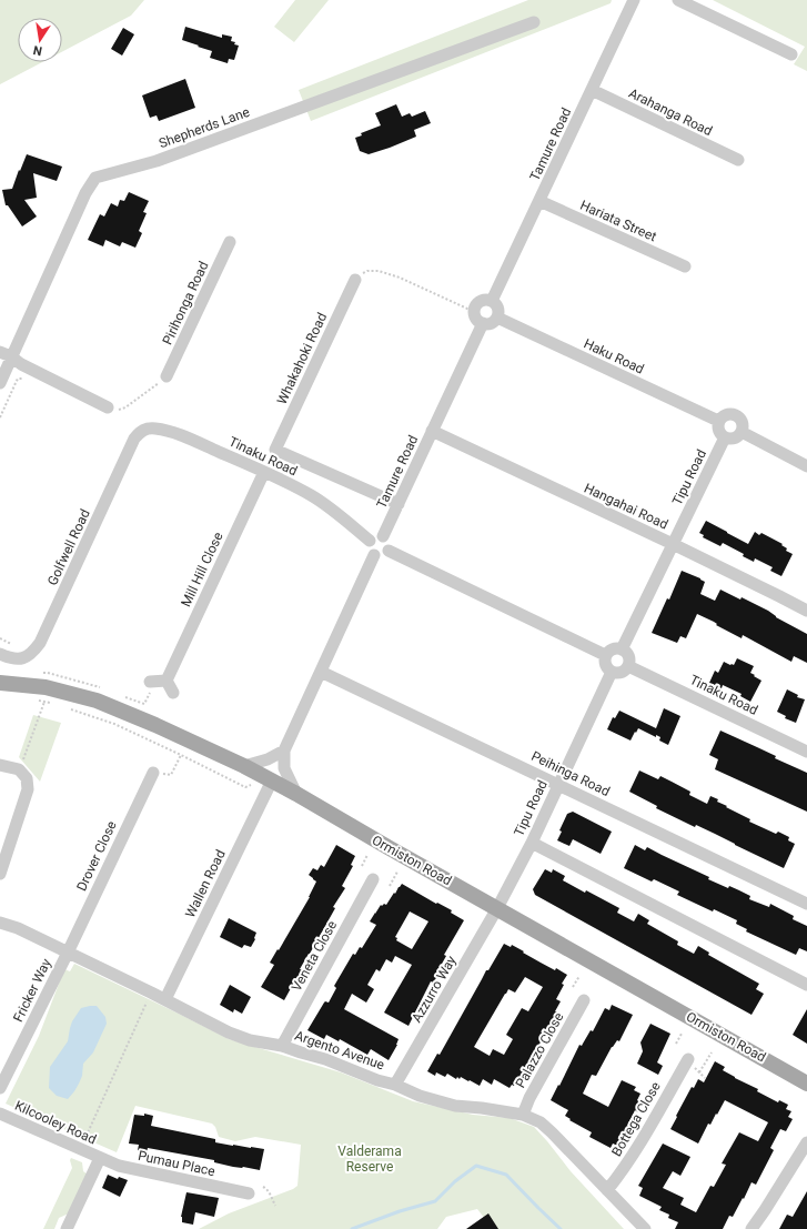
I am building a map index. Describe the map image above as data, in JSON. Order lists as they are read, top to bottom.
{
  "streets": {
    "main road": ["Ormiston Road"],
    "street": [
      "Arahanga Road",
      "Shepherds Lane",
      "Tamure Road",
      "Hariata Street",
      "Pirihonga Road",
      "Haku Road",
      "Whakahoki Road",
      "Tinaku Road",
      "Tipu Road",
      "Hangahai Road",
      "Golfwell Road",
      "Mill Hill Close",
      "Peihinga Road",
      "Drover Close",
      "Wallen Road",
      "Veneta Close",
      "Azzurro Way",
      "Fricker Way",
      "Argento Avenue",
      "Palazzo Close",
      "Bottega Close",
      "Kilcooley Road",
      "Pumau Place"
    ]
  },
  "crossings": [
    ["Arahanga Road", "Tamure Road"],
    ["Tamure Road", "Hariata Street"],
    ["Tamure Road", "Haku Road"],
    ["Tamure Road", "Whakahoki Road"],
    ["Tamure Road", "Tinaku Road"],
    ["Tamure Road", "Hangahai Road"],
    ["Haku Road", "Tipu Road"],
    ["Tinaku Road", "Tipu Road"],
    ["Tinaku Road", "Golfwell Road"],
    ["Tinaku Road", "Mill Hill Close"],
    ["Tipu Road", "Hangahai Road"],
    ["Tipu Road", "Peihinga Road"],
    ["Tipu Road", "Ormiston Road"],
    ["Tipu Road", "Azzurro Way"],
    ["Drover Close", "Fricker Way"],
    ["Drover Close", "Argento Avenue"],
    ["Ormiston Road", "Wallen Road"],
    ["Ormiston Road", "Azzurro Way"],
    ["Wallen Road", "Argento Avenue"],
    ["Veneta Close", "Argento Avenue"],
    ["Azzurro Way", "Argento Avenue"],
    ["Fricker Way", "Argento Avenue"],
    ["Argento Avenue", "Palazzo Close"],
    ["Argento Avenue", "Bottega Close"],
    ["Kilcooley Road", "Pumau Place"]
  ],
  "parks": ["Valderama Reserve"],
  "north": "bottom"
}
